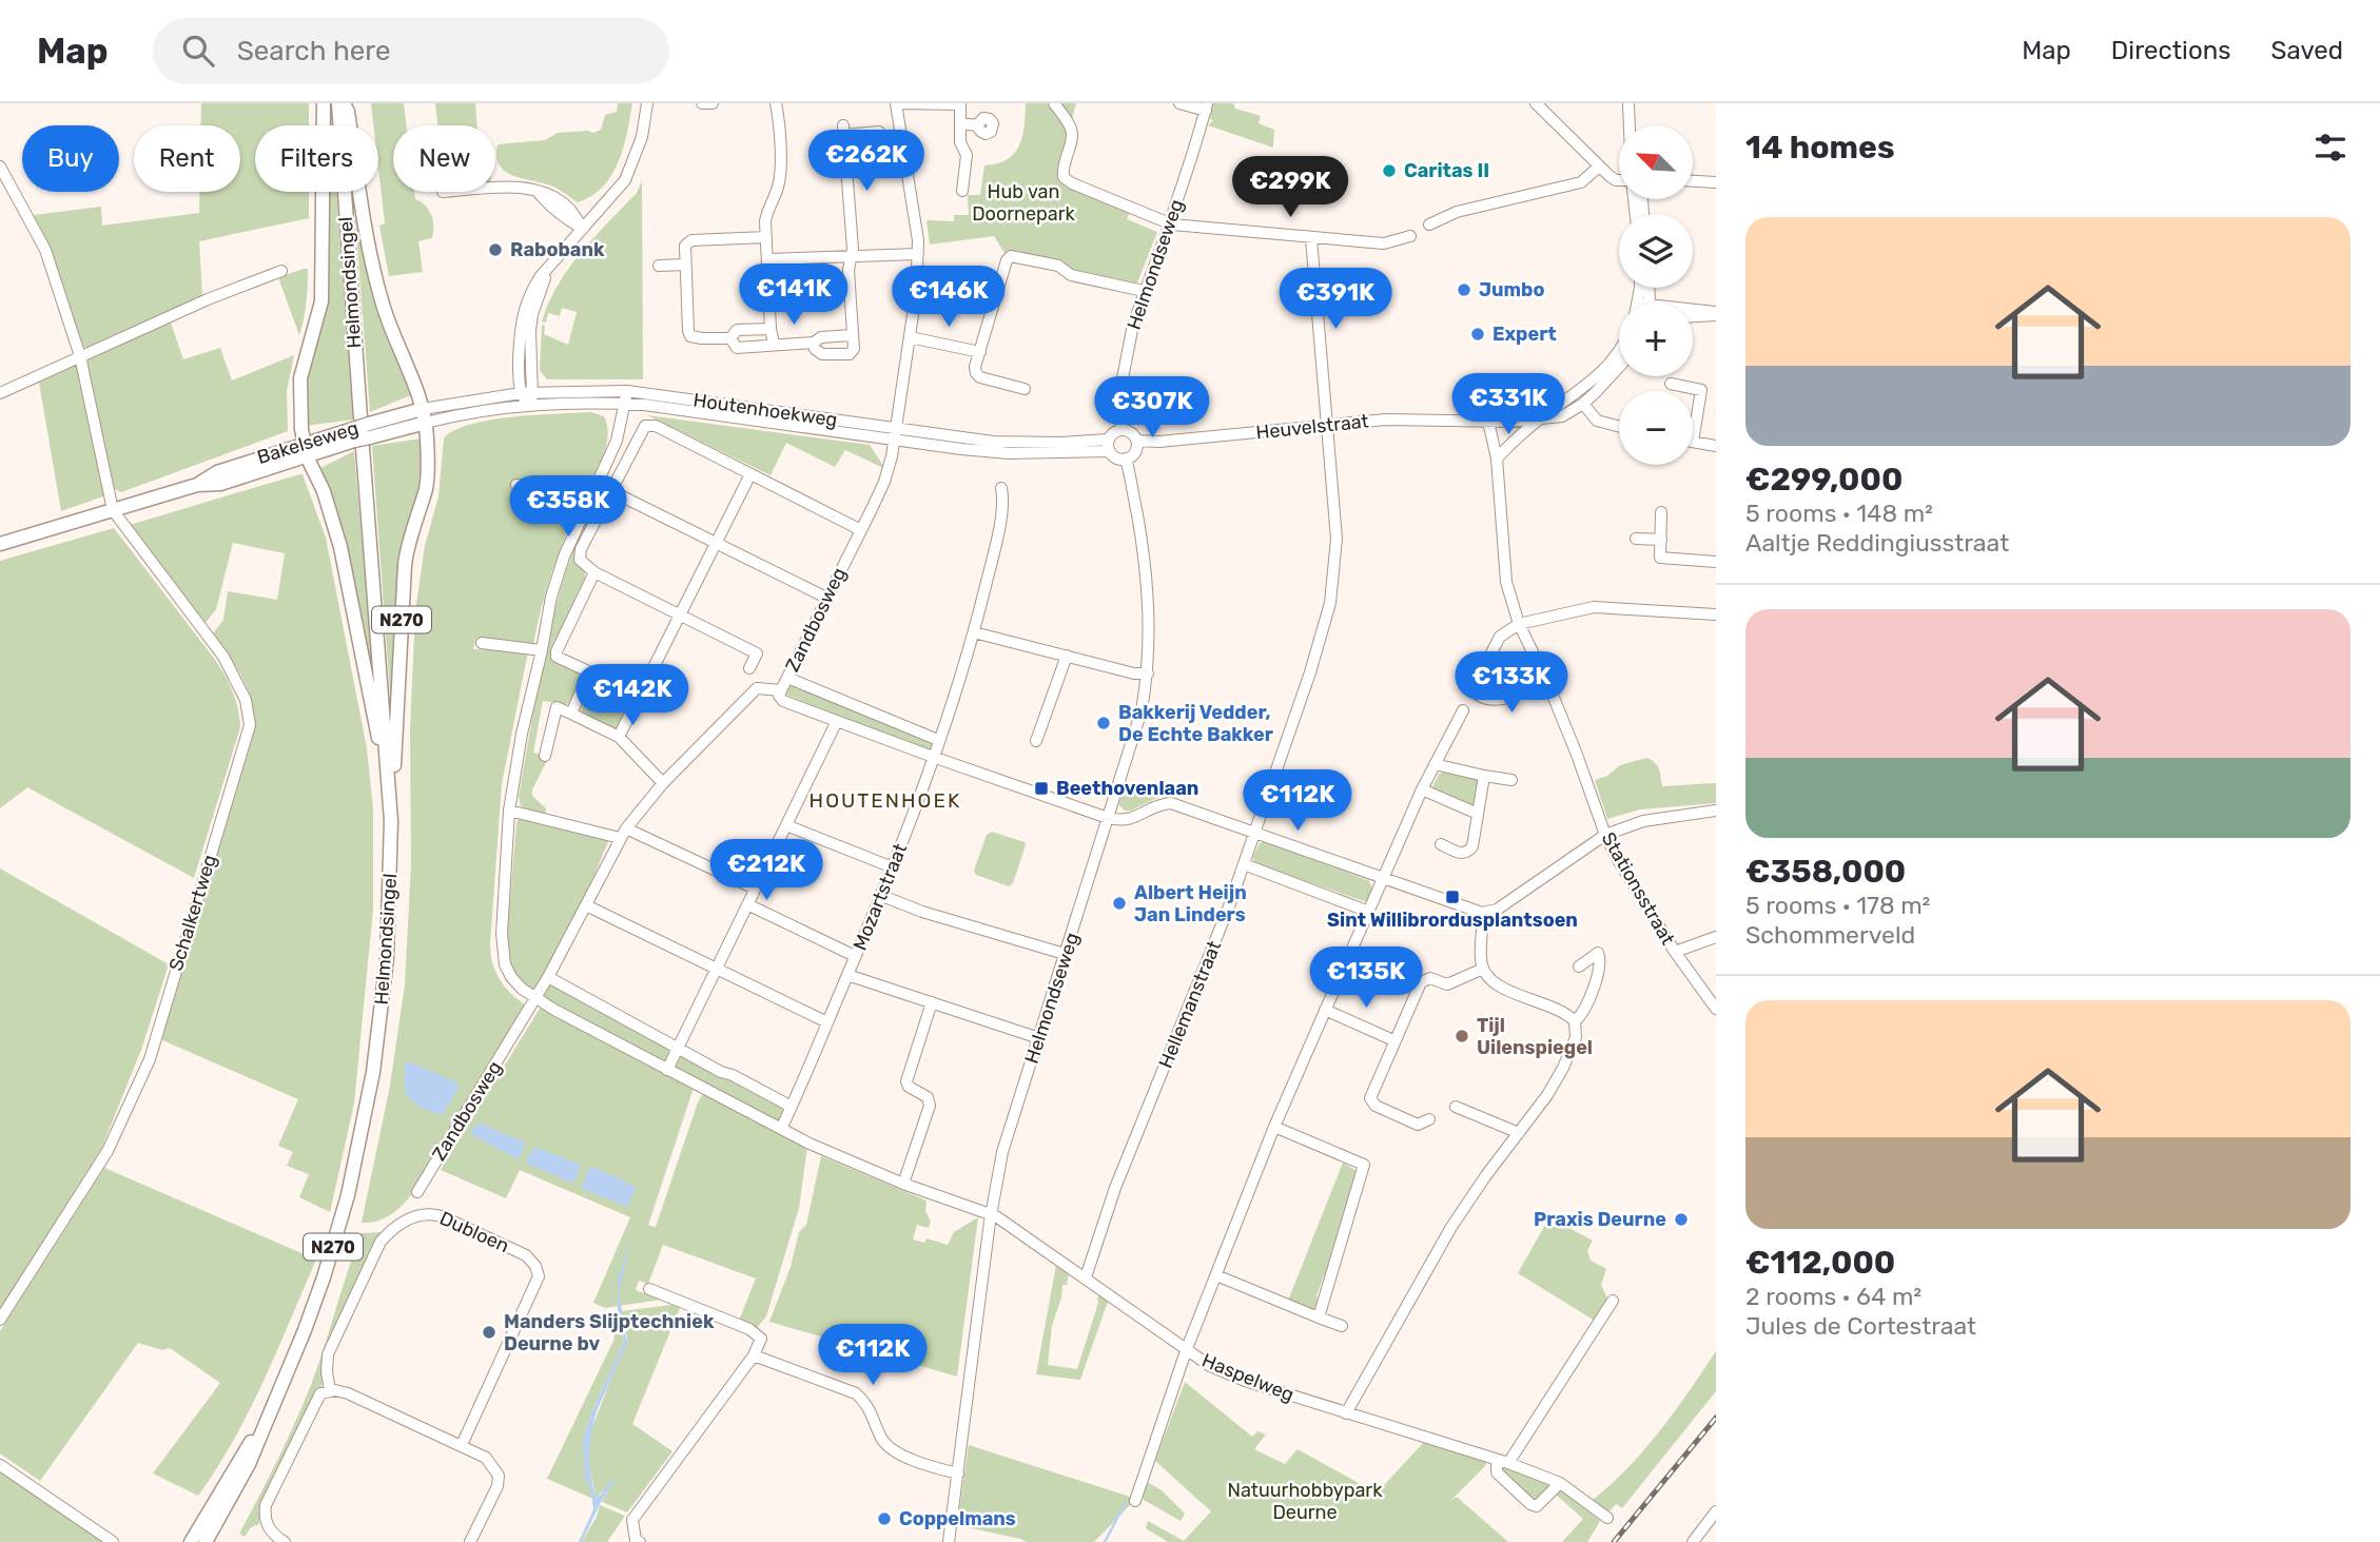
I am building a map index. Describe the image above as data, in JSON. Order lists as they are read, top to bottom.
{
  "streets": {
    "main road": ["Helmondsingel", "Bakelseweg", "N270"],
    "street": [
      "Helmondseweg",
      "Houtenhoekweg",
      "Heuvelstraat",
      "Zandbosweg",
      "Stationsstraat",
      "Mozartstraat",
      "Schalkertweg",
      "Hellemanstraat",
      "Dubloen",
      "Haspelweg"
    ]
  },
  "crossings": [
    ["Helmondseweg", "Houtenhoekweg"],
    ["Helmondseweg", "Heuvelstraat"],
    ["Helmondseweg", "Haspelweg"],
    ["Helmondsingel", "Bakelseweg"],
    ["Helmondsingel", "N270"],
    ["Houtenhoekweg", "Heuvelstraat"],
    ["Houtenhoekweg", "Bakelseweg"],
    ["Houtenhoekweg", "N270"],
    ["Houtenhoekweg", "Zandbosweg"],
    ["Houtenhoekweg", "Haspelweg"],
    ["Heuvelstraat", "Stationsstraat"],
    ["Heuvelstraat", "Hellemanstraat"],
    ["Bakelseweg", "N270"],
    ["Bakelseweg", "Schalkertweg"],
    ["Zandbosweg", "Haspelweg"],
    ["Mozartstraat", "Haspelweg"],
    ["Hellemanstraat", "Haspelweg"]
  ],
  "districts": ["HOUTENHOEK"],
  "parks": ["Hub van Doornepark", "Natuurhobbypark Deurne"],
  "places": {
    "other": [
      "Caritas II",
      "Rabobank",
      "Jumbo",
      "Expert",
      "Bakkerij Vedder, De Echte Bakker",
      "Albert Heijn Jan Linders",
      "Tijl Uilenspiegel",
      "Praxis Deurne",
      "Manders Slijptechniek Deurne bv",
      "Coppelmans"
    ],
    "transit": ["Beethovenlaan", "Sint Willibrordusplantsoen"]
  },
  "north": "top left",
  "page": {
    "header": "Map",
    "search": "Search here",
    "nav": ["Map", "Directions", "Saved"],
    "heading": "14 homes",
    "map_buttons": ["+", "−"],
    "chip": [
      "Buy",
      "Rent",
      "Filters",
      "New"
    ],
    "price": [
      "€262K",
      "€299K",
      "€141K",
      "€146K",
      "€391K",
      "€331K",
      "€307K",
      "€358K",
      "€133K",
      "€142K",
      "€112K",
      "€212K",
      "€135K",
      "€112K"
    ],
    "list": [
      {
        "name": "€299,000",
        "note": "5 rooms · 148 m² · Aaltje Reddingiusstraat"
      },
      {
        "name": "€358,000",
        "note": "5 rooms · 178 m² · Schommerveld"
      },
      {
        "name": "€112,000",
        "note": "2 rooms · 64 m² · Jules de Cortestraat"
      }
    ]
  }
}
